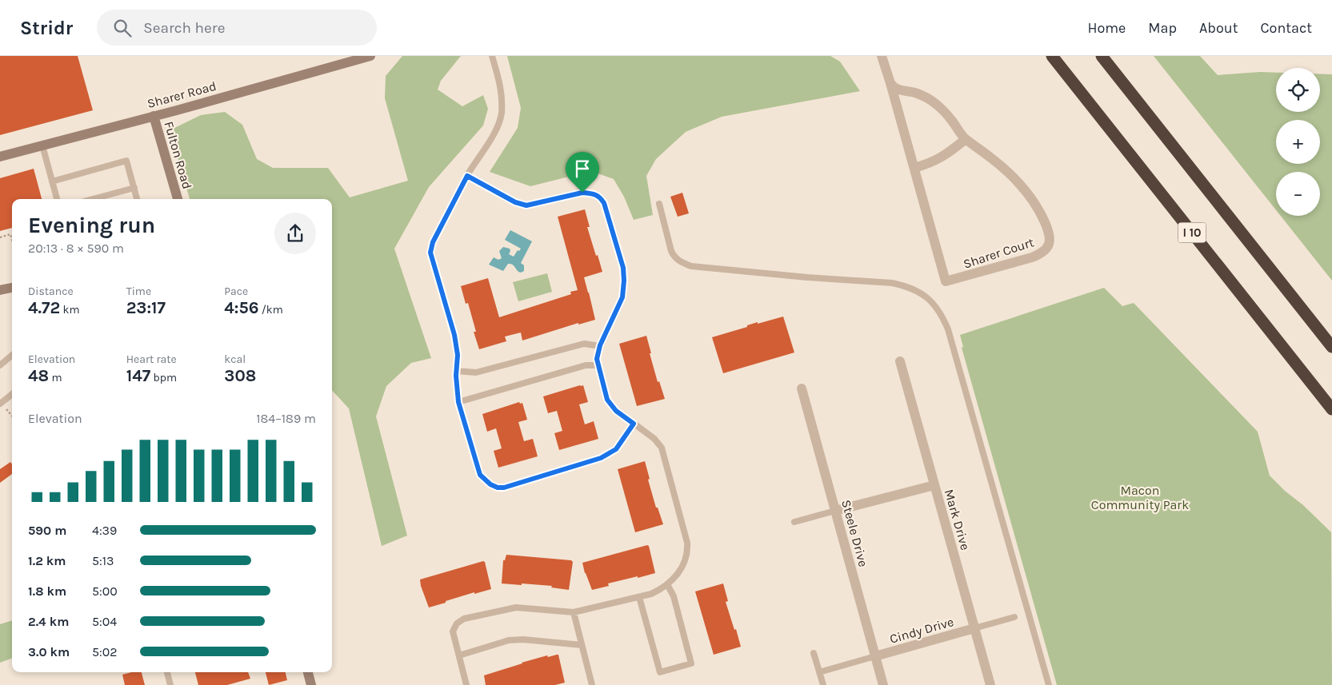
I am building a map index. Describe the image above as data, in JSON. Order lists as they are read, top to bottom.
{
  "streets": {
    "highway": ["I 10"],
    "street": [
      "Sharer Road",
      "Fulton Road",
      "Sharer Court",
      "Mark Drive",
      "Steele Drive",
      "Cindy Drive"
    ]
  },
  "crossings": [
    ["Sharer Road", "Fulton Road"],
    ["Mark Drive", "Cindy Drive"],
    ["Steele Drive", "Cindy Drive"]
  ],
  "parks": ["Macon Community Park"],
  "page": {
    "header": "Stridr",
    "search": "Search here",
    "nav": [
      "Home",
      "Map",
      "About",
      "Contact"
    ],
    "map_buttons": ["+", "−"],
    "heading": ["Evening run", "20:13 · 8 × 590 m"],
    "stats": [
      ["Distance", "4.72 km"],
      ["Time", "23:17"],
      ["Pace", "4:56 /km"],
      ["Elevation", "48 m"],
      ["Heart rate", "147 bpm"],
      ["kcal", "308"]
    ],
    "chart": ["Elevation", "184–189 m"],
    "list": [
      {
        "name": "590 m",
        "note": "4:39"
      },
      {
        "name": "1.2 km",
        "note": "5:13"
      },
      {
        "name": "1.8 km",
        "note": "5:00"
      },
      {
        "name": "2.4 km",
        "note": "5:04"
      },
      {
        "name": "3.0 km",
        "note": "5:02"
      }
    ]
  }
}
